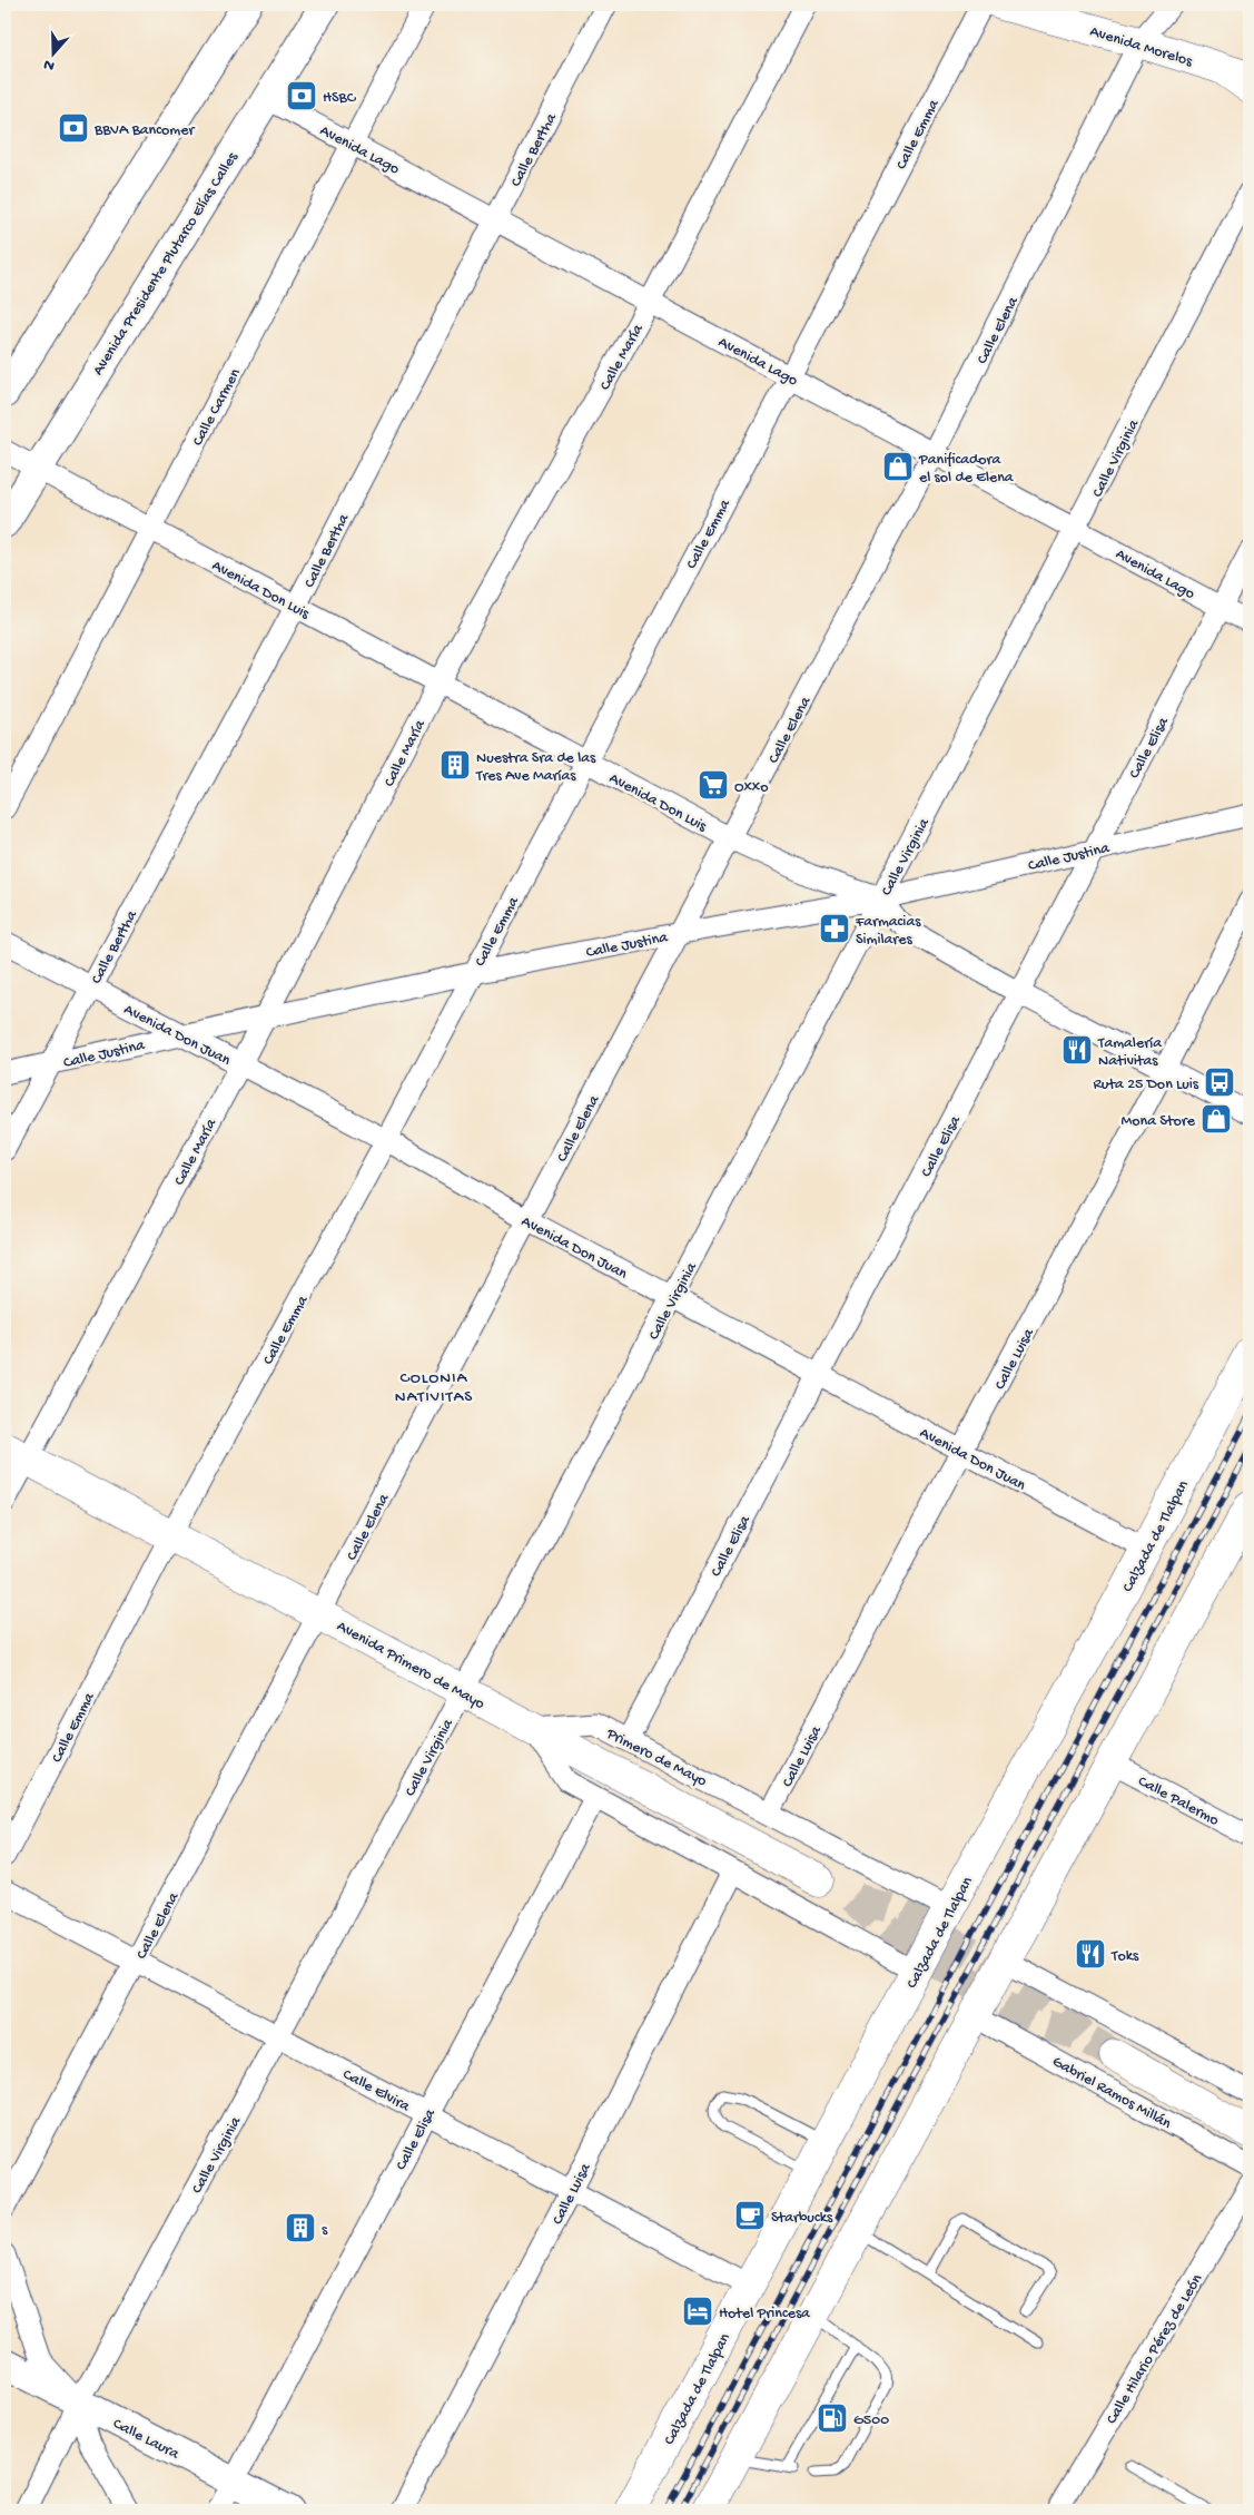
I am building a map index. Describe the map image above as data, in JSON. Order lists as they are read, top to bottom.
{
  "streets": {
    "main road": [
      "Avenida Morelos",
      "Avenida Presidente Plutarco Elías Calles",
      "Calzada de Tlalpan",
      "Avenida Primero de Mayo",
      "Calle Laura"
    ],
    "street": [
      "Calle Emma",
      "Avenida Lago",
      "Calle Bertha",
      "Calle Elena",
      "Calle María",
      "Calle Carmen",
      "Calle Virginia",
      "Avenida Don Luis",
      "Calle Elisa",
      "Calle Justina",
      "Avenida Don Juan",
      "Calle Luisa",
      "Primero de Mayo",
      "Calle Palermo",
      "Calle Elvira",
      "Gabriel Ramos Millán",
      "Calle Hilario Pérez de León"
    ]
  },
  "crossings": [
    ["Avenida Morelos", "Calle Elena"],
    ["Calle Emma", "Avenida Lago"],
    ["Calle Emma", "Avenida Don Luis"],
    ["Calle Emma", "Calle Justina"],
    ["Calle Emma", "Avenida Don Juan"],
    ["Calle Emma", "Avenida Primero de Mayo"],
    ["Avenida Lago", "Calle Bertha"],
    ["Avenida Lago", "Avenida Presidente Plutarco Elías Calles"],
    ["Avenida Lago", "Calle Elena"],
    ["Avenida Lago", "Calle María"],
    ["Avenida Lago", "Calle Carmen"],
    ["Avenida Lago", "Calle Virginia"],
    ["Avenida Lago", "Calle Elisa"],
    ["Calle Bertha", "Avenida Don Luis"],
    ["Calle Bertha", "Calle Justina"],
    ["Calle Bertha", "Avenida Don Juan"],
    ["Avenida Presidente Plutarco Elías Calles", "Avenida Don Luis"],
    ["Calle Elena", "Avenida Don Luis"],
    ["Calle Elena", "Calle Justina"],
    ["Calle Elena", "Avenida Don Juan"],
    ["Calle Elena", "Avenida Primero de Mayo"],
    ["Calle Elena", "Calle Elvira"],
    ["Calle María", "Avenida Don Luis"],
    ["Calle María", "Calle Justina"],
    ["Calle María", "Avenida Don Juan"],
    ["Calle María", "Avenida Primero de Mayo"],
    ["Calle Carmen", "Avenida Don Luis"],
    ["Calle Virginia", "Avenida Don Luis"],
    ["Calle Virginia", "Calle Justina"],
    ["Calle Virginia", "Avenida Don Juan"],
    ["Calle Virginia", "Avenida Primero de Mayo"],
    ["Calle Virginia", "Calle Elvira"],
    ["Calle Virginia", "Calle Laura"],
    ["Avenida Don Luis", "Calle Justina"],
    ["Calle Elisa", "Calle Justina"],
    ["Calle Elisa", "Avenida Don Juan"],
    ["Calle Elisa", "Primero de Mayo"],
    ["Calle Elisa", "Calle Elvira"],
    ["Calle Elisa", "Calle Laura"],
    ["Calle Justina", "Avenida Don Juan"],
    ["Avenida Don Juan", "Calle Luisa"],
    ["Avenida Don Juan", "Calzada de Tlalpan"],
    ["Calle Luisa", "Primero de Mayo"],
    ["Calle Luisa", "Calle Elvira"],
    ["Calzada de Tlalpan", "Primero de Mayo"],
    ["Calzada de Tlalpan", "Calle Elvira"],
    ["Avenida Primero de Mayo", "Primero de Mayo"]
  ],
  "districts": ["COLONIA NATIVITAS"],
  "places": {
    "bank": ["HSBC", "BBVA Bancomer"],
    "shop": ["Panificadora el sol de Elena", "Mona Store"],
    "building": ["Nuestra Sra de las Tres Ave Marías", "s"],
    "supermarket": ["Oxxo"],
    "pharmacy": ["Farmacias Similares"],
    "restaurant": ["Tamalería Nativitas", "Toks"],
    "bus stop": ["Ruta 25 Don Luis"],
    "cafe": ["Starbucks"],
    "hotel": ["Hotel Princesa"],
    "fuel station": ["G500"]
  },
  "north": "bottom"
}
